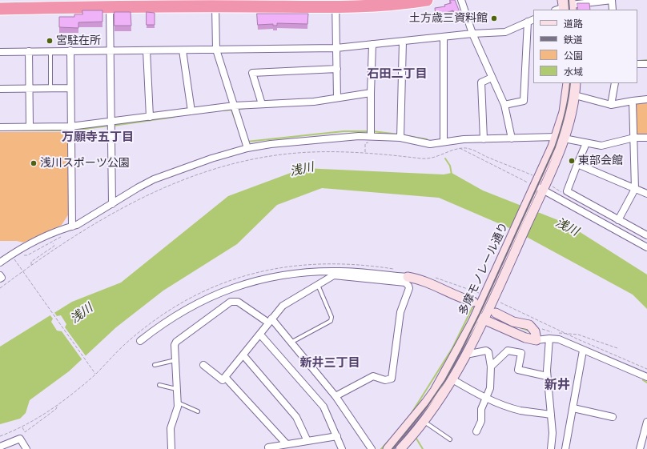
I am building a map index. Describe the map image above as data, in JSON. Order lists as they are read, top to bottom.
{
  "streets": {
    "main road": ["多摩モノレール通り"]
  },
  "districts": [
    "石田二丁目",
    "万願寺五丁目",
    "新井三丁目",
    "新井"
  ],
  "water": ["浅川"],
  "places": [
    "土方歳三資料館",
    "宮駐在所",
    "東部会館",
    "浅川スポーツ公園"
  ],
  "legend": [
    "道路",
    "鉄道",
    "公園",
    "水域"
  ]
}
